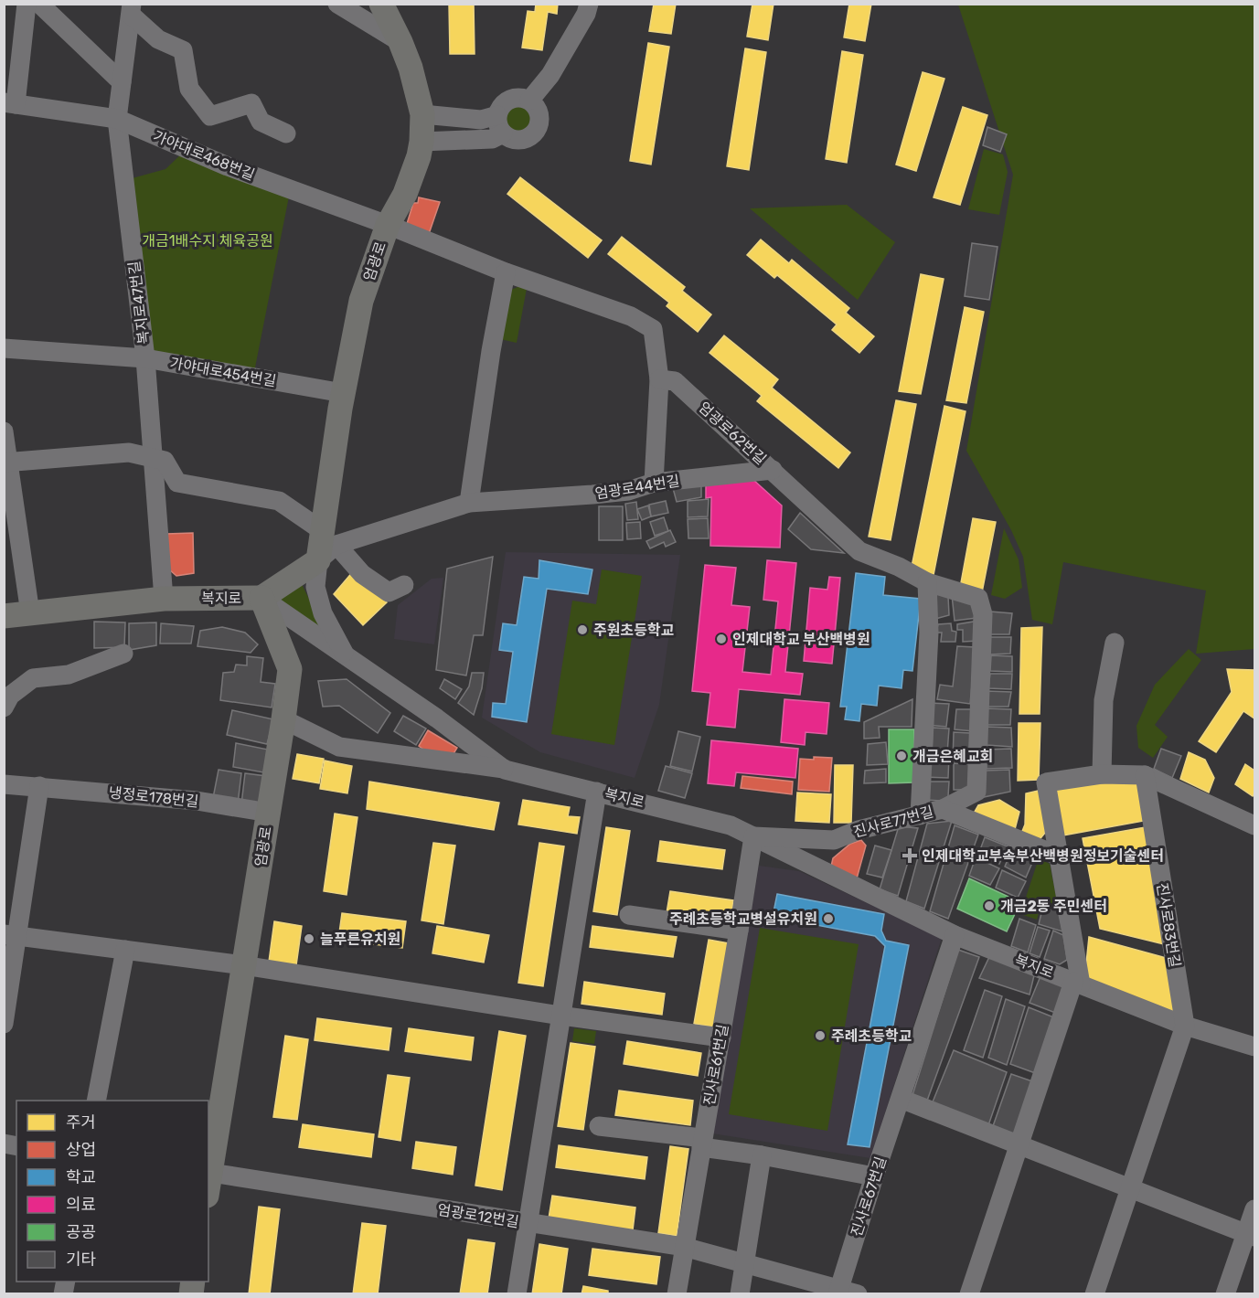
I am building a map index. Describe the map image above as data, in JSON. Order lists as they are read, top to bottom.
{
  "streets": {
    "main road": ["엄광로", "복지로"],
    "street": [
      "가야대로468번길",
      "복지로47번길",
      "가야대로454번길",
      "엄광로62번길",
      "엄광로44번길",
      "냉정로178번길",
      "진사로77번길",
      "진사로83번길",
      "진사로61번길",
      "진사로67번길",
      "엄광로12번길"
    ]
  },
  "crossings": [
    ["가야대로468번길", "엄광로"],
    ["가야대로468번길", "복지로47번길"],
    ["엄광로", "가야대로454번길"],
    ["엄광로", "엄광로44번길"],
    ["엄광로", "복지로"],
    ["엄광로", "냉정로178번길"],
    ["엄광로", "엄광로12번길"],
    ["복지로47번길", "가야대로454번길"],
    ["복지로47번길", "복지로"],
    ["엄광로62번길", "엄광로44번길"],
    ["엄광로62번길", "진사로77번길"],
    ["복지로", "진사로77번길"],
    ["복지로", "진사로83번길"],
    ["복지로", "진사로61번길"],
    ["복지로", "진사로67번길"],
    ["진사로77번길", "진사로61번길"],
    ["진사로61번길", "엄광로12번길"],
    ["진사로67번길", "엄광로12번길"]
  ],
  "parks": ["개금1배수지 체육공원"],
  "places": {
    "other": [
      "주원초등학교",
      "인제대학교 부산백병원",
      "개금은혜교회",
      "개금2동 주민센터",
      "주례초등학교병설유치원",
      "늘푸른유치원",
      "주례초등학교"
    ],
    "health": ["인제대학교부속부산백병원정보기술센터"]
  },
  "legend": [
    "주거",
    "상업",
    "학교",
    "의료",
    "공공",
    "기타"
  ]
}
